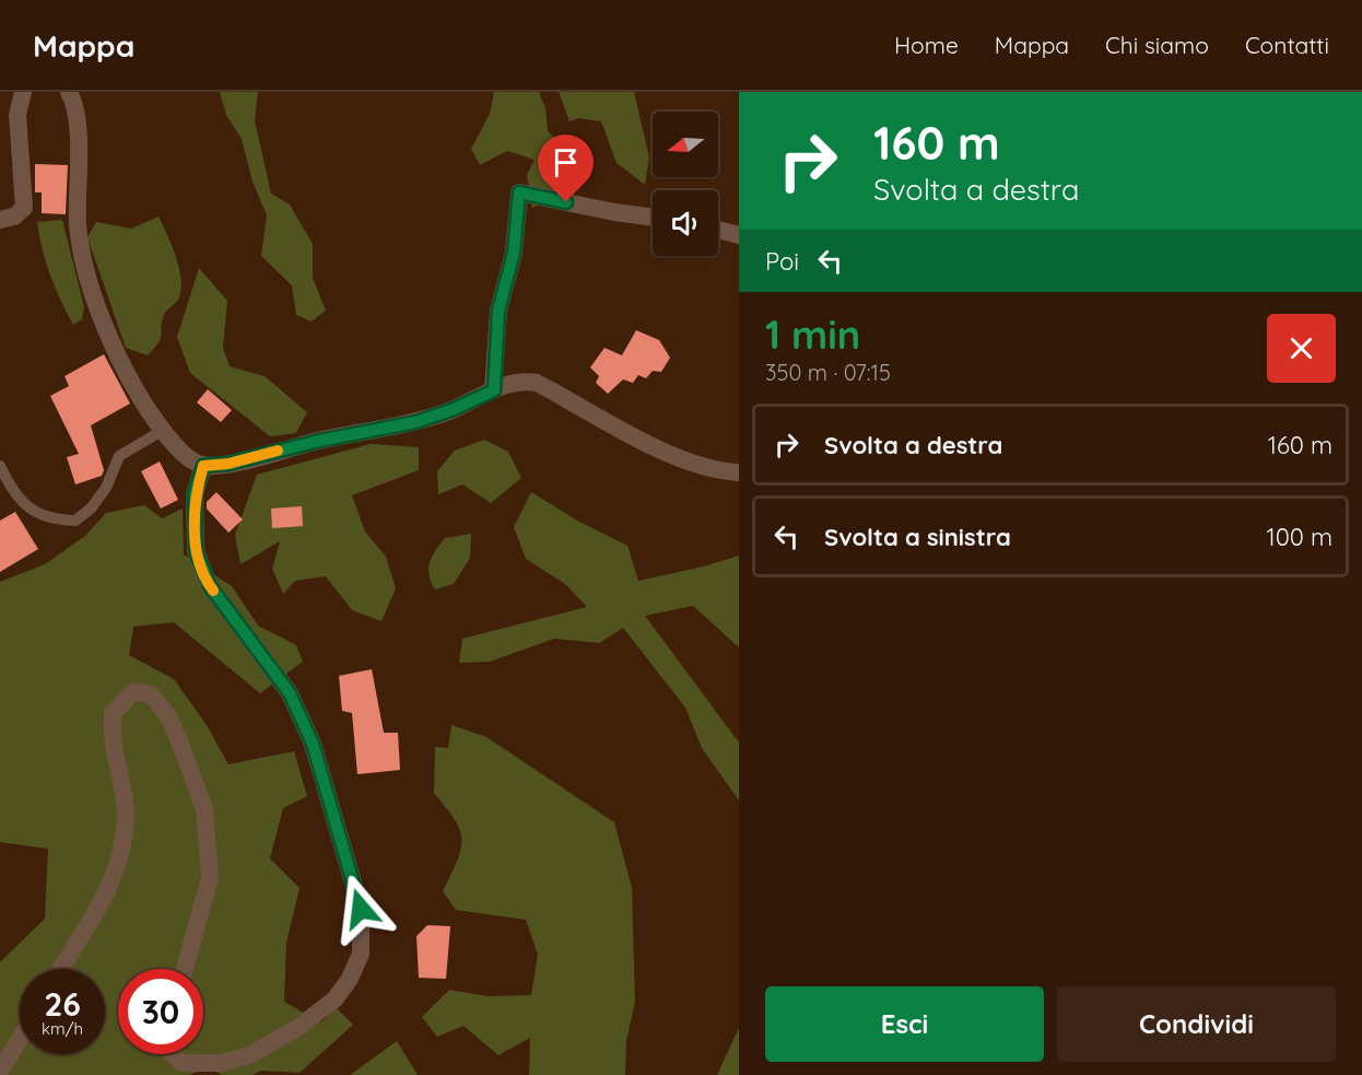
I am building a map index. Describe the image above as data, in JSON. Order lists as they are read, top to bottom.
{
  "north": "left",
  "page": {
    "header": "Mappa",
    "nav": [
      "Home",
      "Mappa",
      "Chi siamo",
      "Contatti"
    ],
    "turn": ["160 m", "Svolta a destra"],
    "then": "Poi",
    "heading": ["1 min", "350 m · 07:15"],
    "list": [
      {
        "name": "Svolta a destra",
        "value": "160 m"
      },
      {
        "name": "Svolta a sinistra",
        "value": "100 m"
      }
    ],
    "speed": "26 km/h",
    "limit": "30",
    "buttons": ["Esci", "Condividi"]
  }
}
